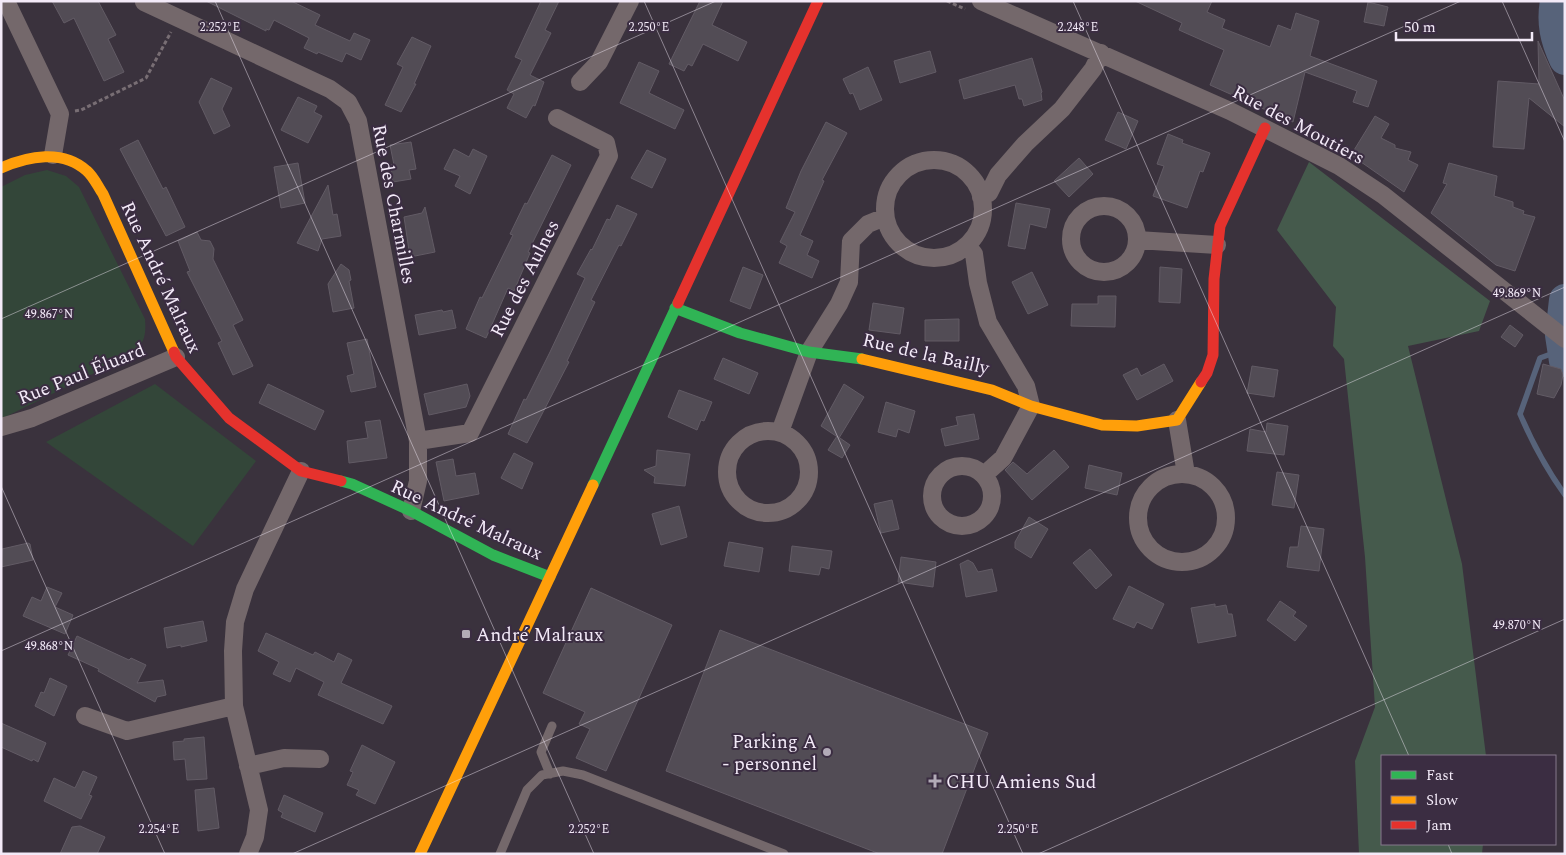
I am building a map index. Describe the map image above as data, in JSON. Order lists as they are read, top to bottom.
{
  "streets": {
    "street": [
      "Rue des Moutiers",
      "Rue des Charmilles",
      "Rue André Malraux",
      "Rue des Aulnes",
      "Rue de la Bailly",
      "Rue Paul Éluard"
    ]
  },
  "crossings": [
    ["Rue des Charmilles", "Rue André Malraux"],
    ["Rue des Charmilles", "Rue des Aulnes"],
    ["Rue André Malraux", "Rue Paul Éluard"]
  ],
  "places": {
    "transit": ["André Malraux"],
    "other": ["Parking A - personnel"],
    "health": ["CHU Amiens Sud"]
  },
  "legend": ["Fast", "Slow", "Jam"],
  "scale_bar": "50 m",
  "coordinates": [
    "2.252°E",
    "2.250°E",
    "2.248°E",
    "49.869°N",
    "49.867°N",
    "49.870°N",
    "49.868°N",
    "2.254°E"
  ]
}
